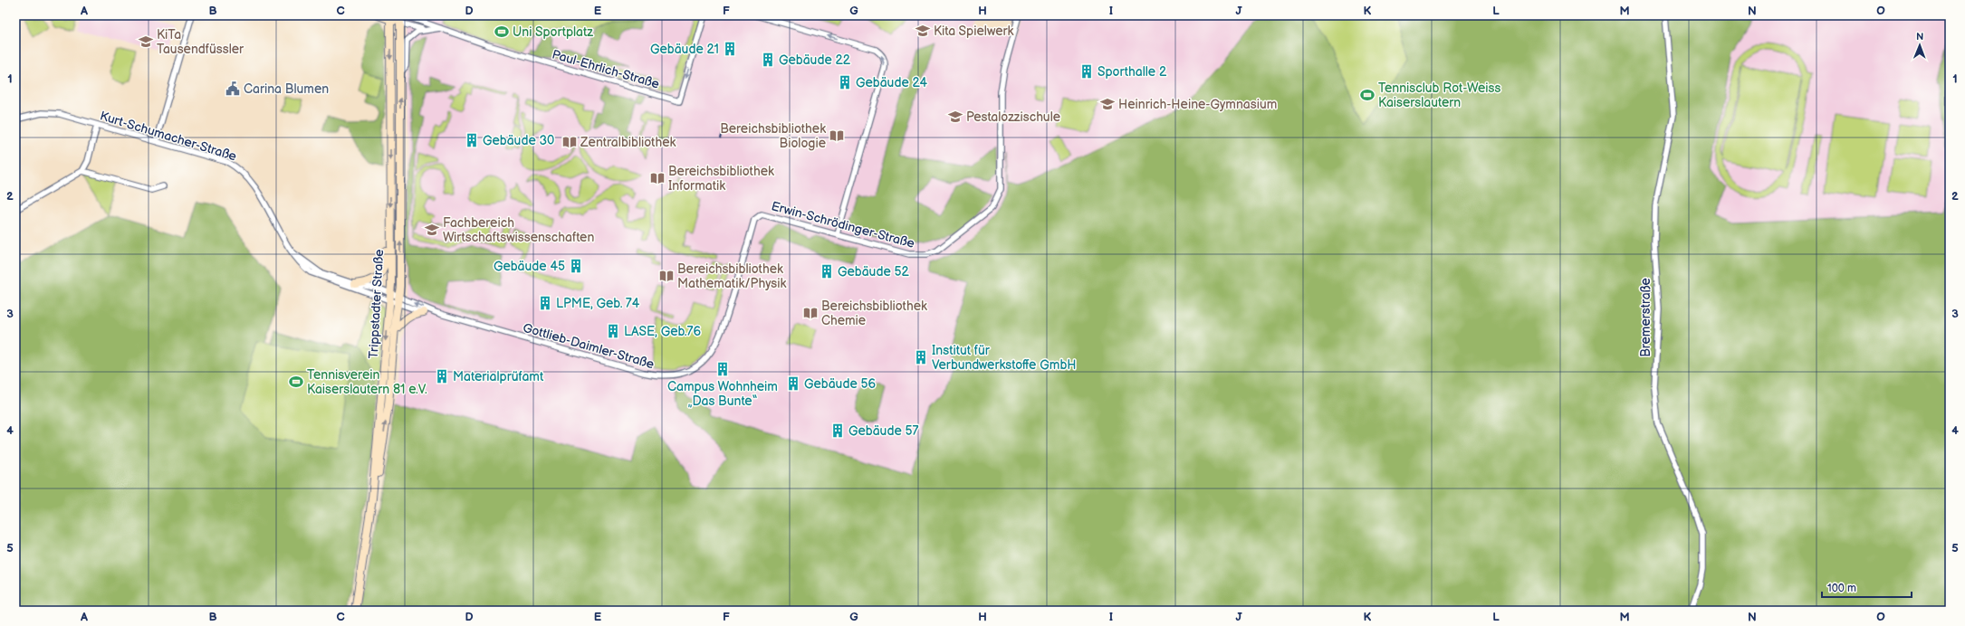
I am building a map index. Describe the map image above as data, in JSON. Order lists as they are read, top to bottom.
{
  "streets": {
    "main road": ["Trippstadter Straße"],
    "street": [
      "Paul-Ehrlich-Straße",
      "Kurt-Schumacher-Straße",
      "Erwin-Schrödinger-Straße",
      "Bremerstraße",
      "Gottlieb-Daimler-Straße"
    ]
  },
  "crossings": [
    ["Paul-Ehrlich-Straße", "Trippstadter Straße"],
    ["Kurt-Schumacher-Straße", "Trippstadter Straße"],
    ["Erwin-Schrödinger-Straße", "Gottlieb-Daimler-Straße"],
    ["Trippstadter Straße", "Gottlieb-Daimler-Straße"]
  ],
  "places": {
    "school or university": [
      "Kita Spielwerk",
      "KiTa Tausendfüssler",
      "Heinrich-Heine-Gymnasium",
      "Pestalozzischule",
      "Fachbereich Wirtschaftswissenschaften"
    ],
    "sports": ["Uni Sportplatz", "Tennisclub Rot-Weiss Kaiserslautern", "Tennisverein Kaiserslautern 81 e.V."],
    "building": [
      "Gebäude 21",
      "Gebäude 22",
      "Sporthalle 2",
      "Gebäude 24",
      "Gebäude 30",
      "Gebäude 45",
      "Gebäude 52",
      "LPME, Geb. 74",
      "LASE, Geb.76",
      "Institut für Verbundwerkstoffe GmbH",
      "Campus Wohnheim „Das Bunte“",
      "Materialprüfamt",
      "Gebäude 56",
      "Gebäude 57"
    ],
    "public building": ["Carina Blumen"],
    "library": [
      "Bereichsbibliothek Biologie",
      "Zentralbibliothek",
      "Bereichsbibliothek Informatik",
      "Bereichsbibliothek Mathematik/Physik",
      "Bereichsbibliothek Chemie"
    ]
  },
  "scale_bar": "100 m",
  "north": "top",
  "grid": {
    "columns": [
      "A",
      "B",
      "C",
      "D",
      "E",
      "F",
      "G",
      "H",
      "I",
      "J",
      "K",
      "L",
      "M",
      "N",
      "O"
    ],
    "rows": [
      "1",
      "2",
      "3",
      "4",
      "5"
    ]
  }
}
